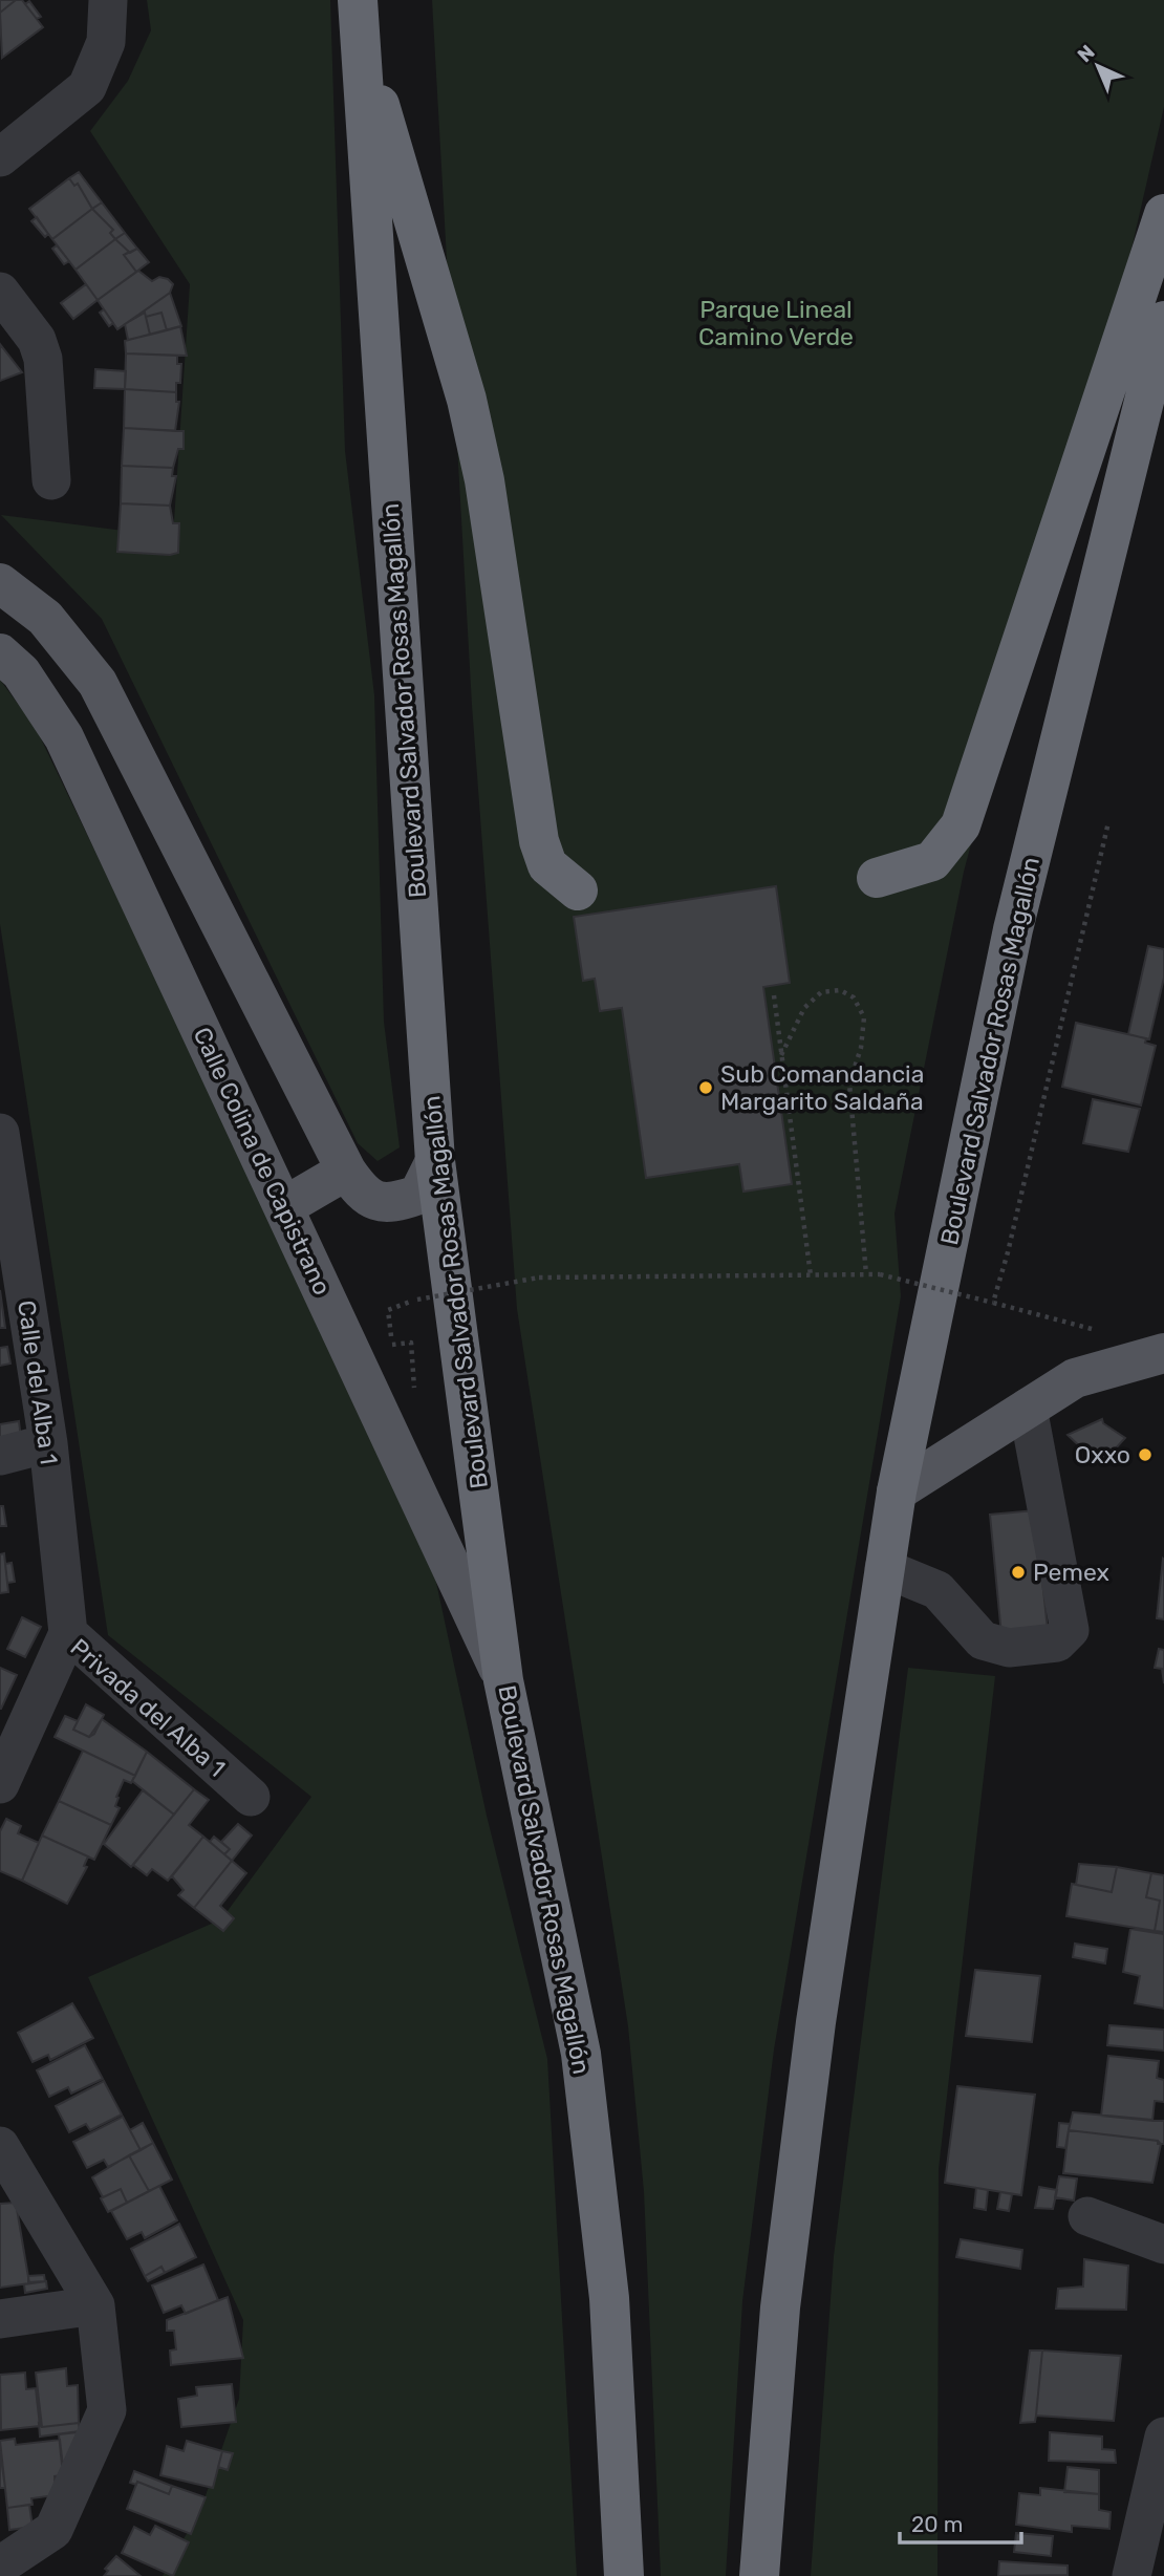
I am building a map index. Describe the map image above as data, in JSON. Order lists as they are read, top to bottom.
{
  "streets": {
    "highway": ["Boulevard Salvador Rosas Magallón"],
    "main road": ["Calle Colina de Capistrano"],
    "street": ["Calle del Alba 1", "Privada del Alba 1"]
  },
  "crossings": [
    ["Boulevard Salvador Rosas Magallón", "Calle Colina de Capistrano"],
    ["Calle del Alba 1", "Privada del Alba 1"]
  ],
  "parks": ["Parque Lineal Camino Verde"],
  "places": ["Sub Comandancia Margarito Saldaña", "Oxxo", "Pemex"],
  "scale_bar": "20 m",
  "north": "top left"
}
